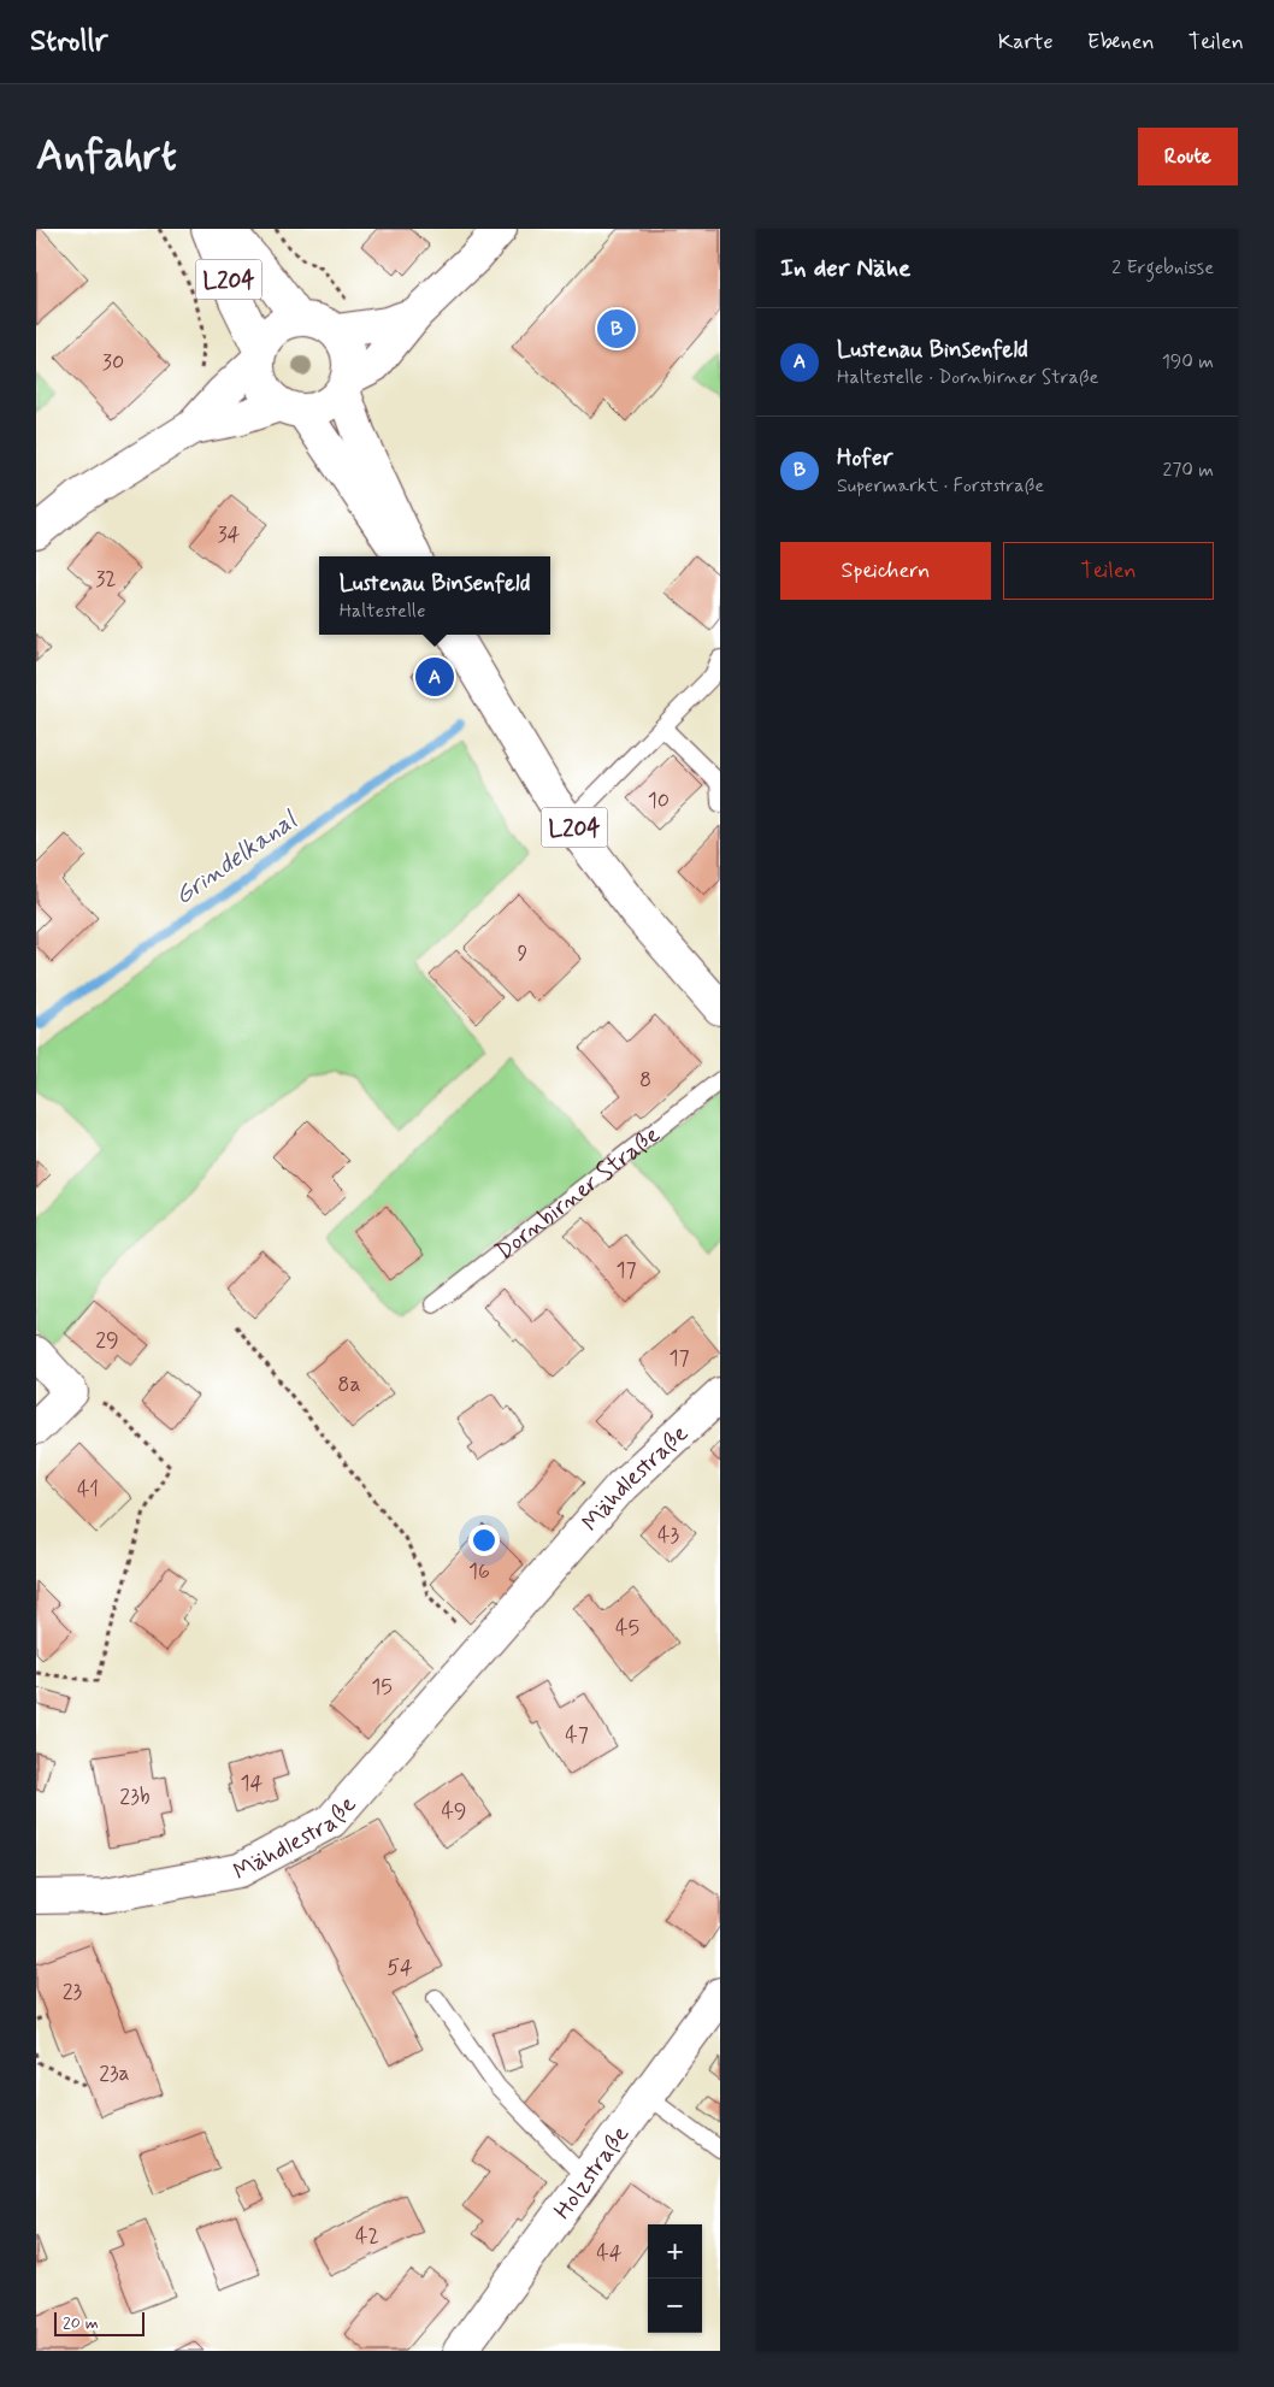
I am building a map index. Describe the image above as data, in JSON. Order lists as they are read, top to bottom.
{
  "streets": {
    "street": ["L204", "Mähdlestraße", "Holzstraße"],
    "lane": ["Dornbirner Straße"]
  },
  "water": ["Grindelkanal"],
  "house_numbers": [
    "30",
    "34",
    "32",
    "10",
    "9",
    "8",
    "17",
    "29",
    "17",
    "8a",
    "41",
    "43",
    "16",
    "45",
    "15",
    "47",
    "14",
    "23b",
    "49",
    "54",
    "23",
    "23a",
    "42",
    "44"
  ],
  "scale_bar": "20 m",
  "page": {
    "header": "Strollr",
    "nav": ["Karte", "Ebenen", "Teilen"],
    "buttons": [
      "Route",
      ["Speichern", "Teilen"]
    ],
    "title": "Anfahrt",
    "heading": ["In der Nähe", "2 Ergebnisse"],
    "pins": ["B", "A"],
    "list": [
      {
        "mark": "A",
        "name": "Lustenau Binsenfeld",
        "note": "Haltestelle · Dornbirner Straße",
        "value": "190 m"
      },
      {
        "mark": "B",
        "name": "Hofer",
        "note": "Supermarkt · Forststraße",
        "value": "270 m"
      }
    ],
    "popup": ["Lustenau Binsenfeld", "Haltestelle"],
    "map_buttons": ["+", "−"],
    "scale": "20 m"
  }
}
